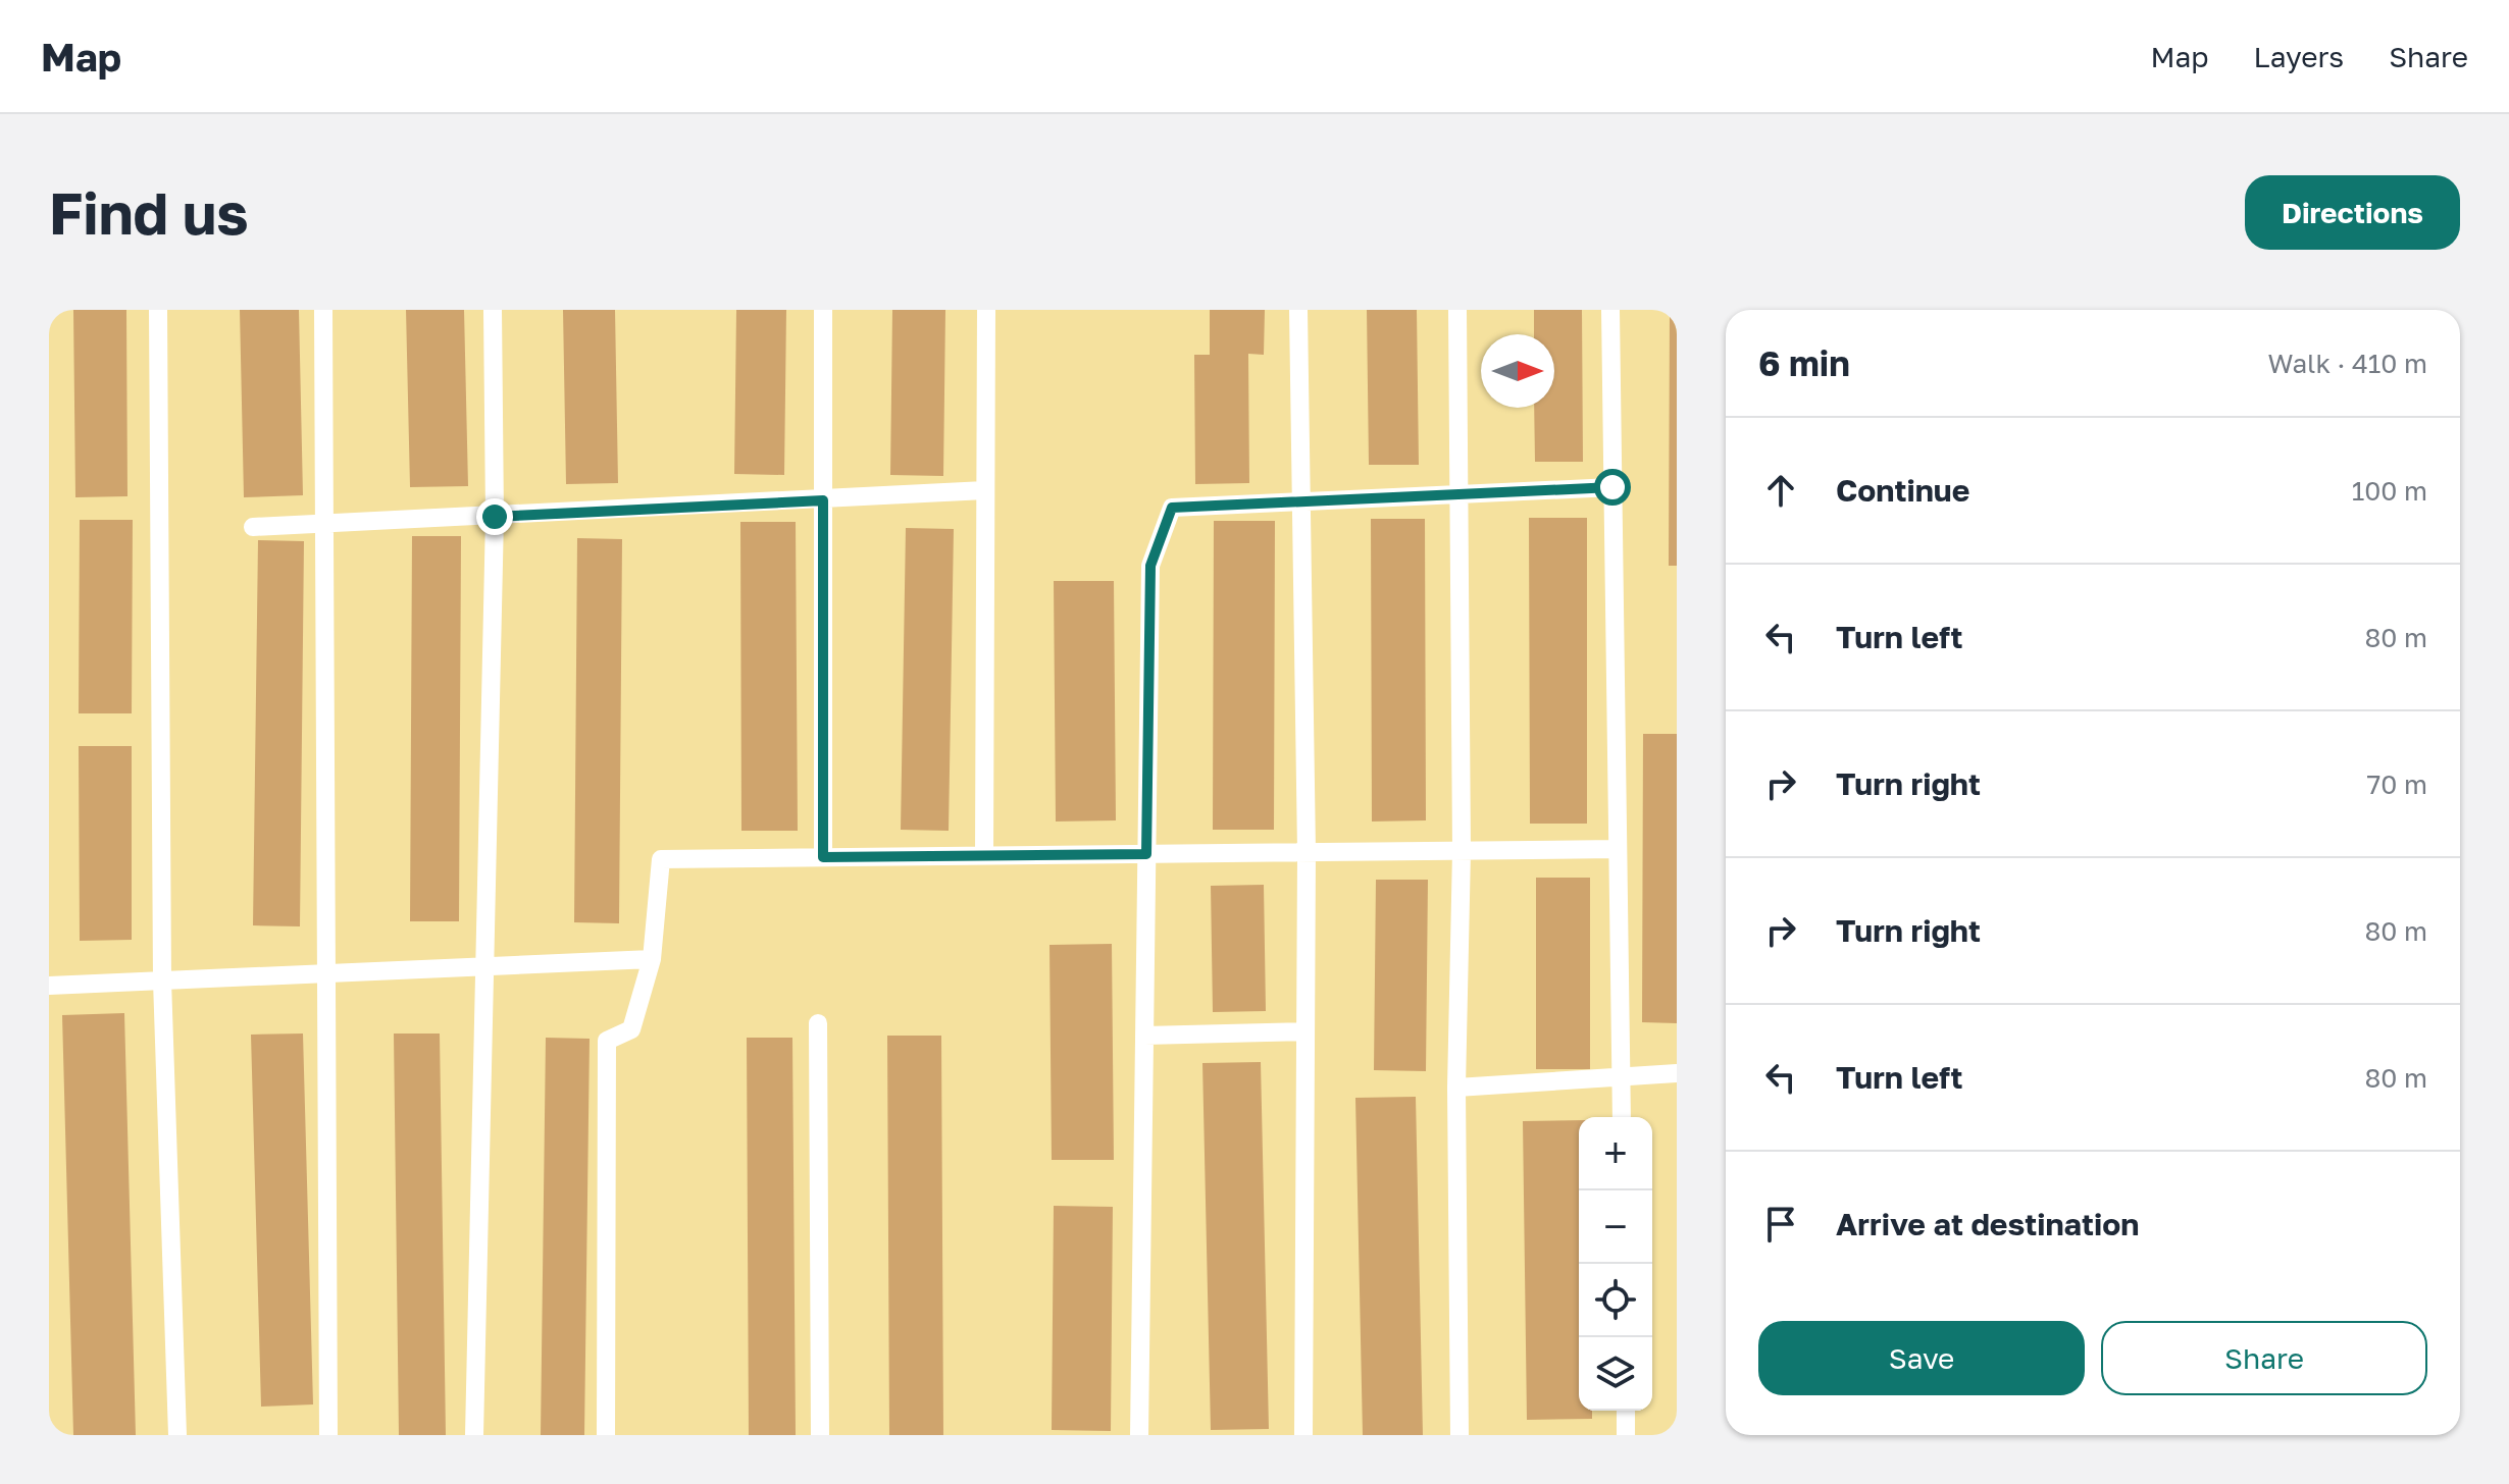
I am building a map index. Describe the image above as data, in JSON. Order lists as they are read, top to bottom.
{
  "north": "right",
  "page": {
    "header": "Map",
    "nav": ["Map", "Layers", "Share"],
    "buttons": [
      "Directions",
      ["Save", "Share"]
    ],
    "title": "Find us",
    "heading": ["6 min", "Walk · 410 m"],
    "list": [
      ["Continue", "100 m"],
      ["Turn left", "80 m"],
      ["Turn right", "70 m"],
      ["Turn right", "80 m"],
      ["Turn left", "80 m"],
      "Arrive at destination"
    ],
    "map_buttons": ["+", "−"]
  }
}
